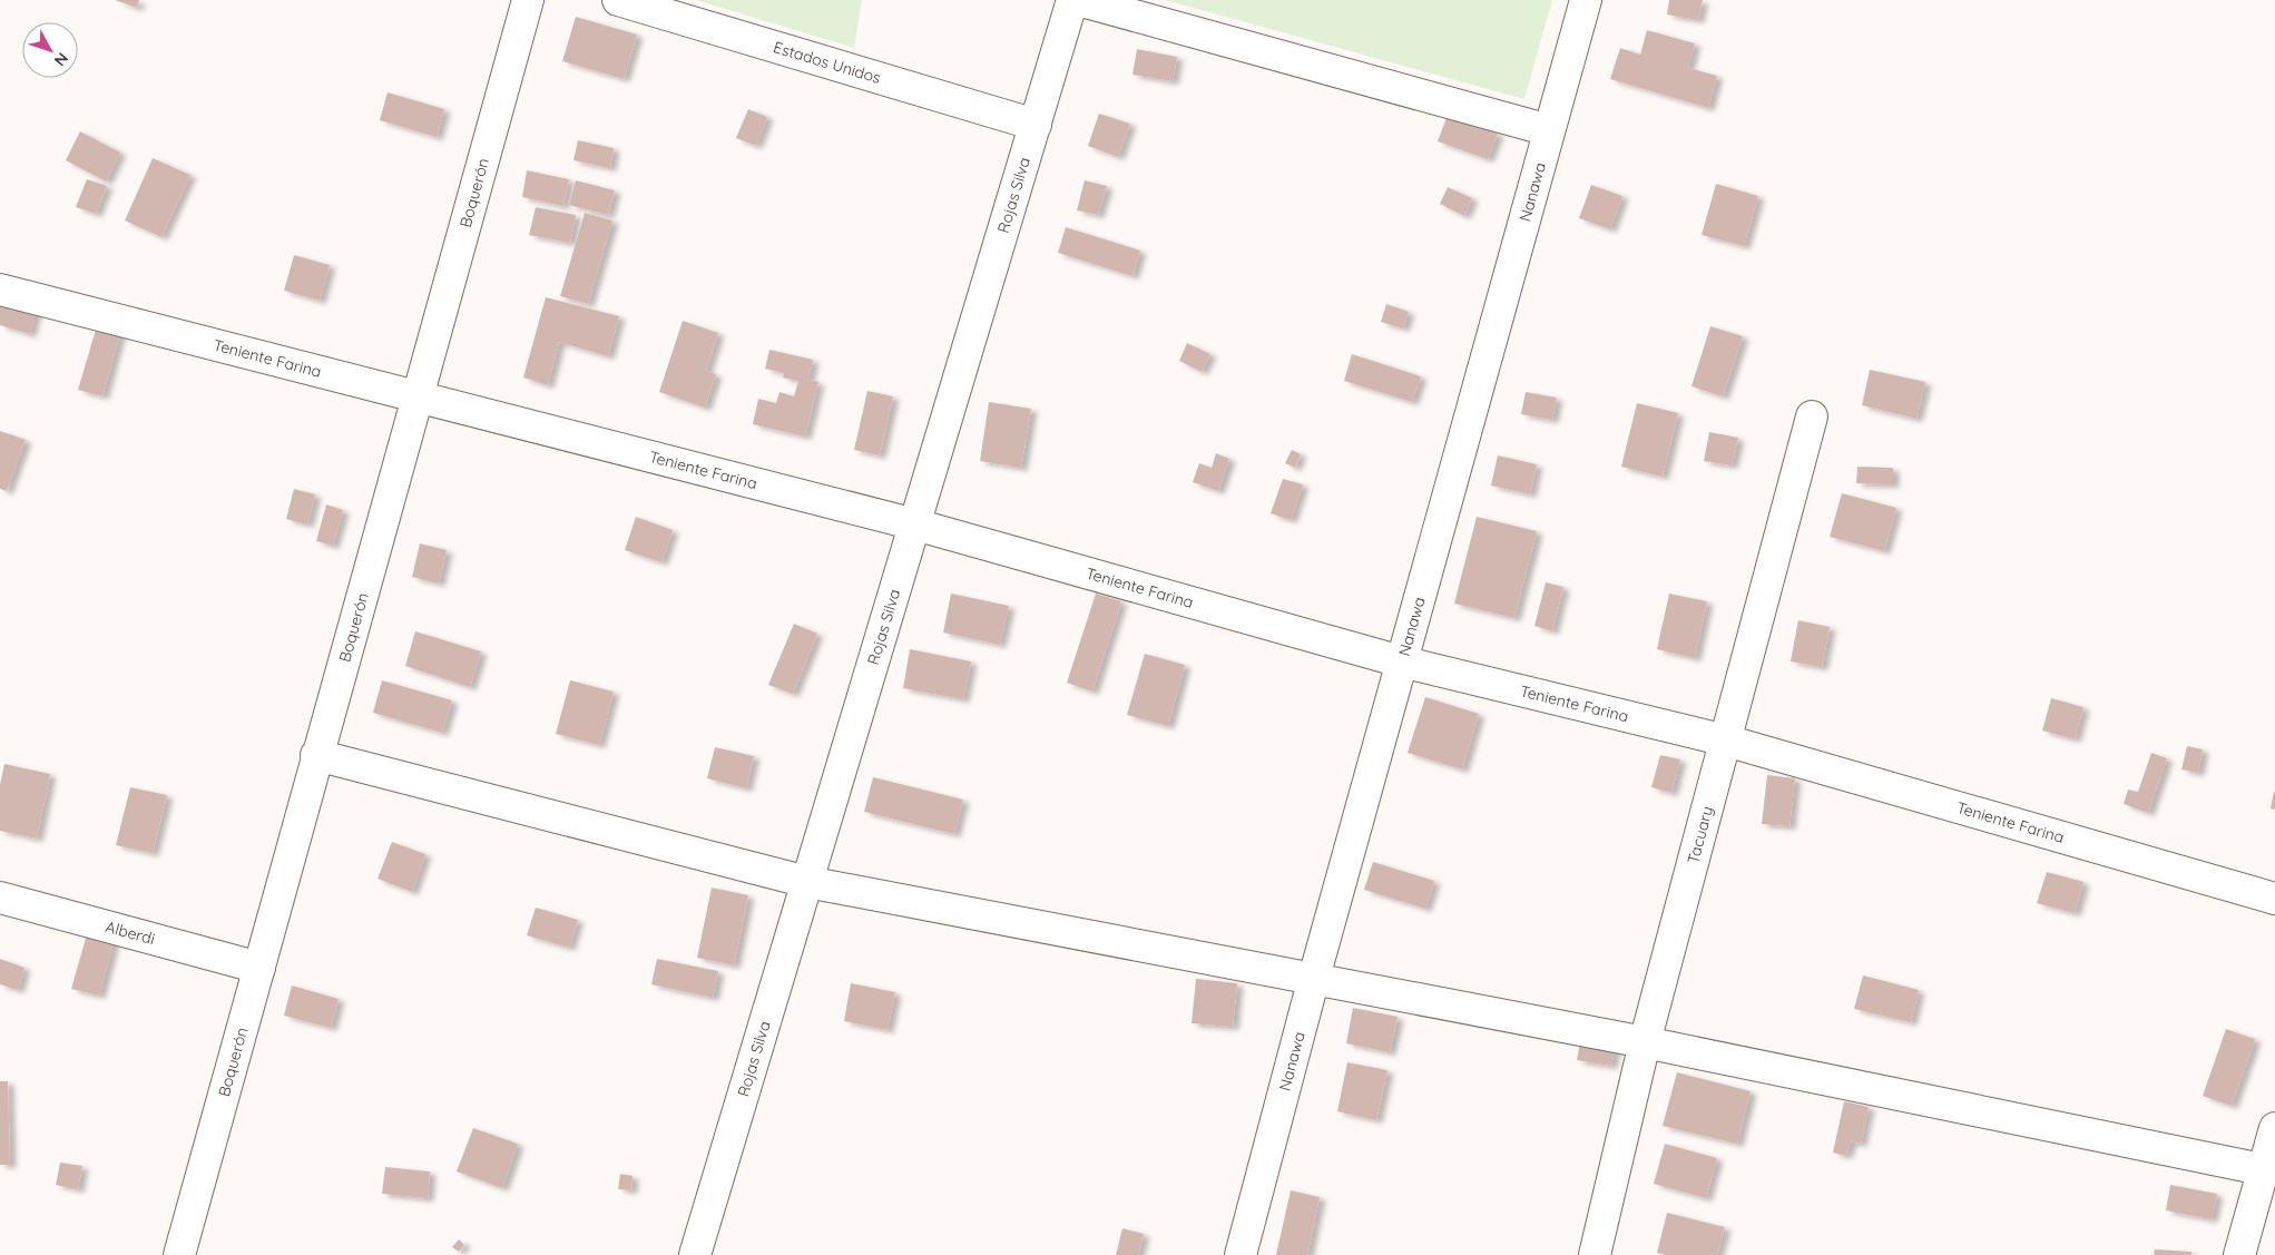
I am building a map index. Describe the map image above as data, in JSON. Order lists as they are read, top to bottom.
{
  "streets": {
    "street": [
      "Estados Unidos",
      "Boquerón",
      "Nanawa",
      "Rojas Silva",
      "Teniente Farina",
      "Tacuary",
      "Alberdi"
    ]
  },
  "crossings": [
    ["Estados Unidos", "Rojas Silva"],
    ["Boquerón", "Teniente Farina"],
    ["Boquerón", "Alberdi"],
    ["Nanawa", "Teniente Farina"],
    ["Rojas Silva", "Teniente Farina"],
    ["Teniente Farina", "Tacuary"]
  ],
  "north": "bottom right"
}
